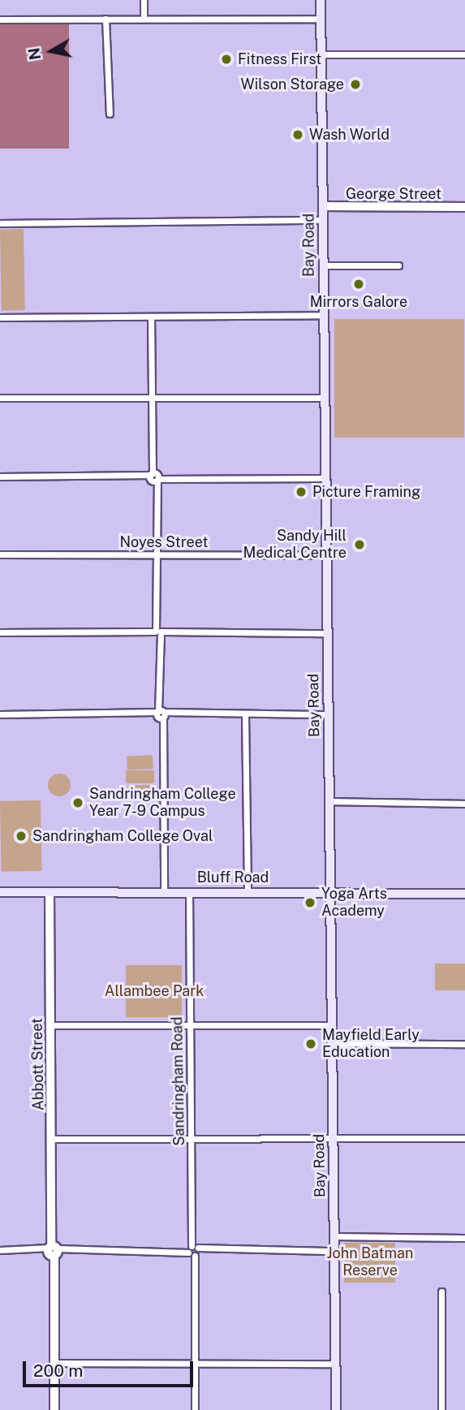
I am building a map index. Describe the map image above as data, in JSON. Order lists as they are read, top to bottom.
{
  "streets": {
    "main road": ["Bay Road", "Bluff Road"],
    "street": [
      "George Street",
      "Noyes Street",
      "Abbott Street",
      "Sandringham Road"
    ]
  },
  "crossings": [
    ["George Street", "Bay Road"],
    ["Bay Road", "Noyes Street"],
    ["Bay Road", "Bluff Road"],
    ["Bluff Road", "Abbott Street"],
    ["Bluff Road", "Sandringham Road"]
  ],
  "parks": ["Allambee Park", "John Batman Reserve"],
  "places": [
    "Fitness First",
    "Wilson Storage",
    "Wash World",
    "Mirrors Galore",
    "Picture Framing",
    "Sandy Hill Medical Centre",
    "Sandringham College Year 7-9 Campus",
    "Sandringham College Oval",
    "Yoga Arts Academy",
    "Mayfield Early Education"
  ],
  "scale_bar": "200 m",
  "north": "left"
}
